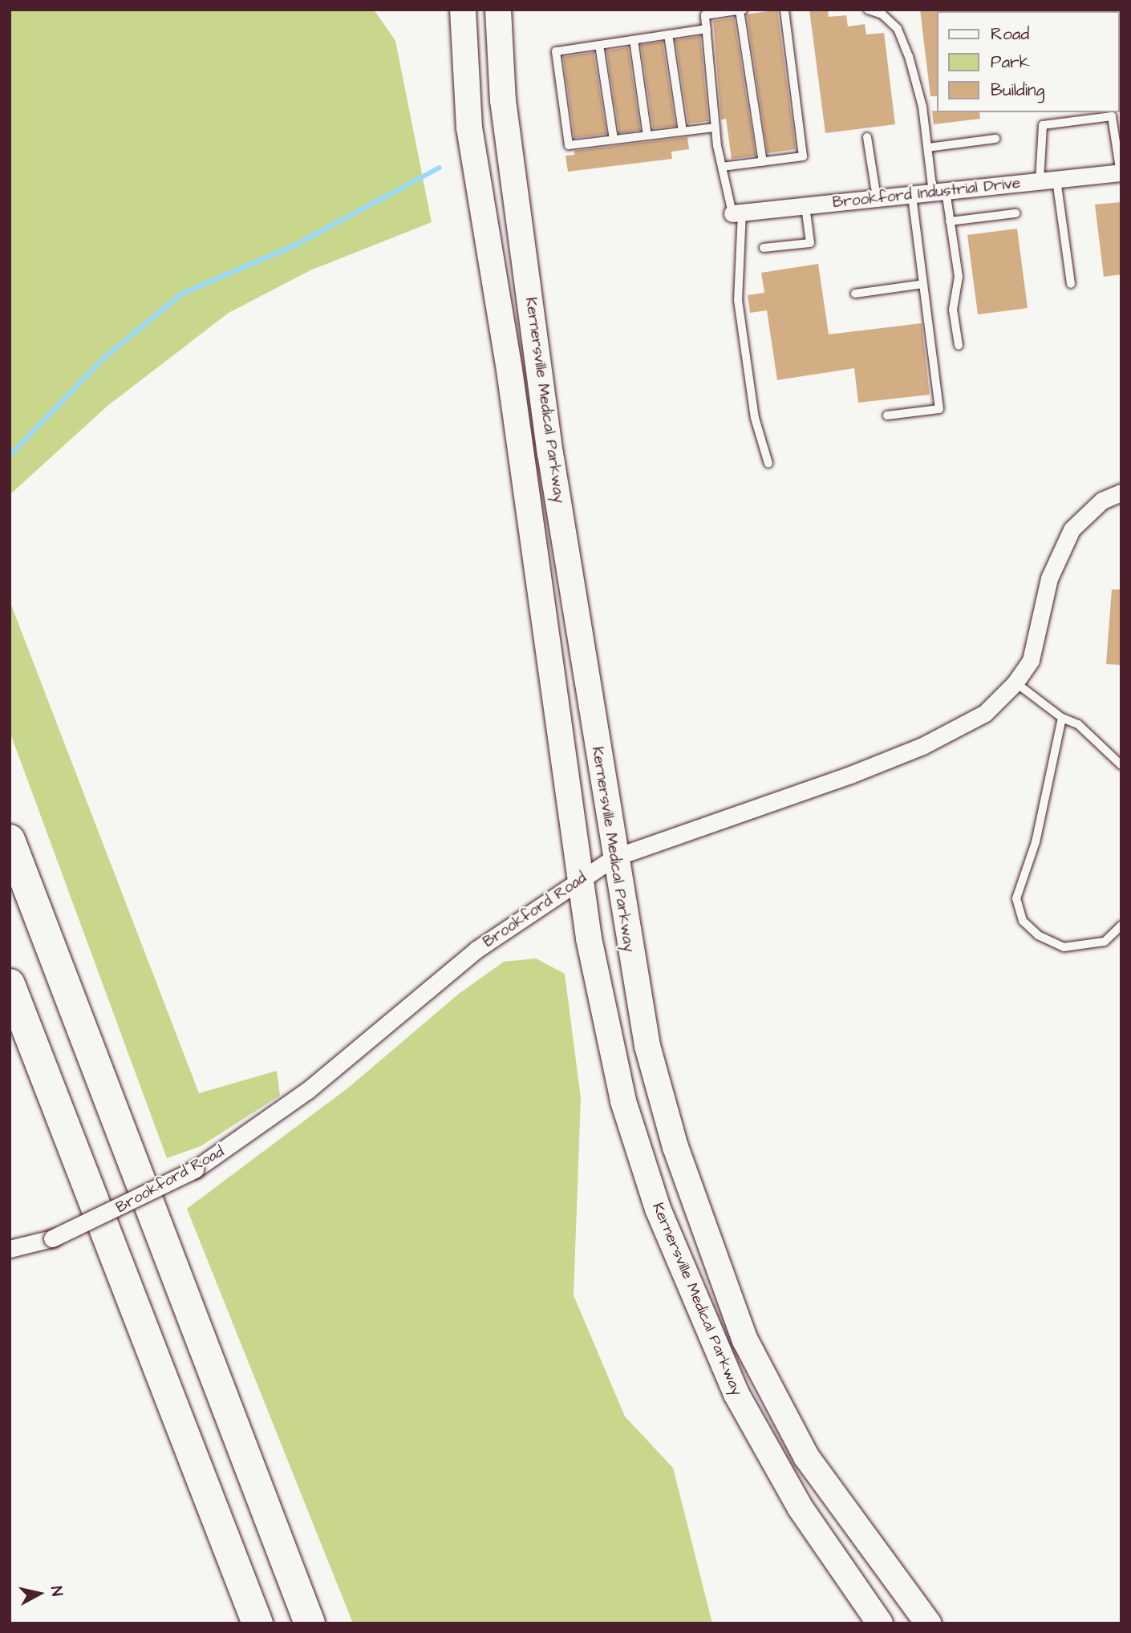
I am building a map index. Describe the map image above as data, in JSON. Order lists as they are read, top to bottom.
{
  "streets": {
    "main road": ["Kernersville Medical Parkway"],
    "street": ["Brookford Industrial Drive", "Brookford Road"]
  },
  "crossings": [
    ["Kernersville Medical Parkway", "Brookford Road"]
  ],
  "legend": ["Road", "Park", "Building"],
  "north": "right"
}
